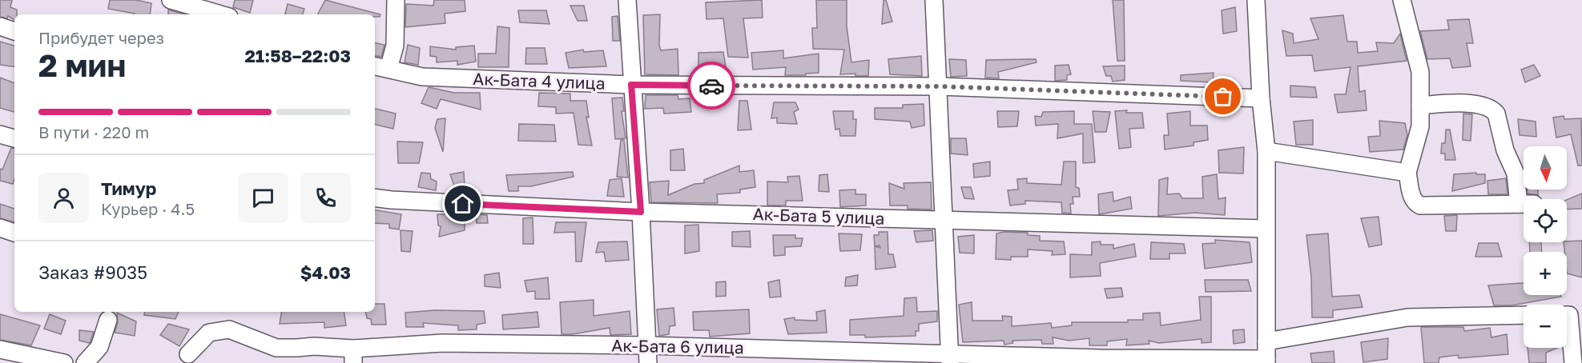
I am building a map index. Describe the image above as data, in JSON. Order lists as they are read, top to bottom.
{
  "streets": {
    "street": ["Ак-Бата 4 улица", "Ак-Бата 5 улица", "Ак-Бата 6 улица"]
  },
  "north": "bottom",
  "page": {
    "heading": ["2 мин", "Прибудет через", "21:58–22:03"],
    "panel": [
      "Тимур",
      "Курьер · 4.5",
      "Заказ #9035",
      "$4.03"
    ],
    "bar": "В пути · 220 m",
    "map_buttons": ["+", "−"]
  }
}
